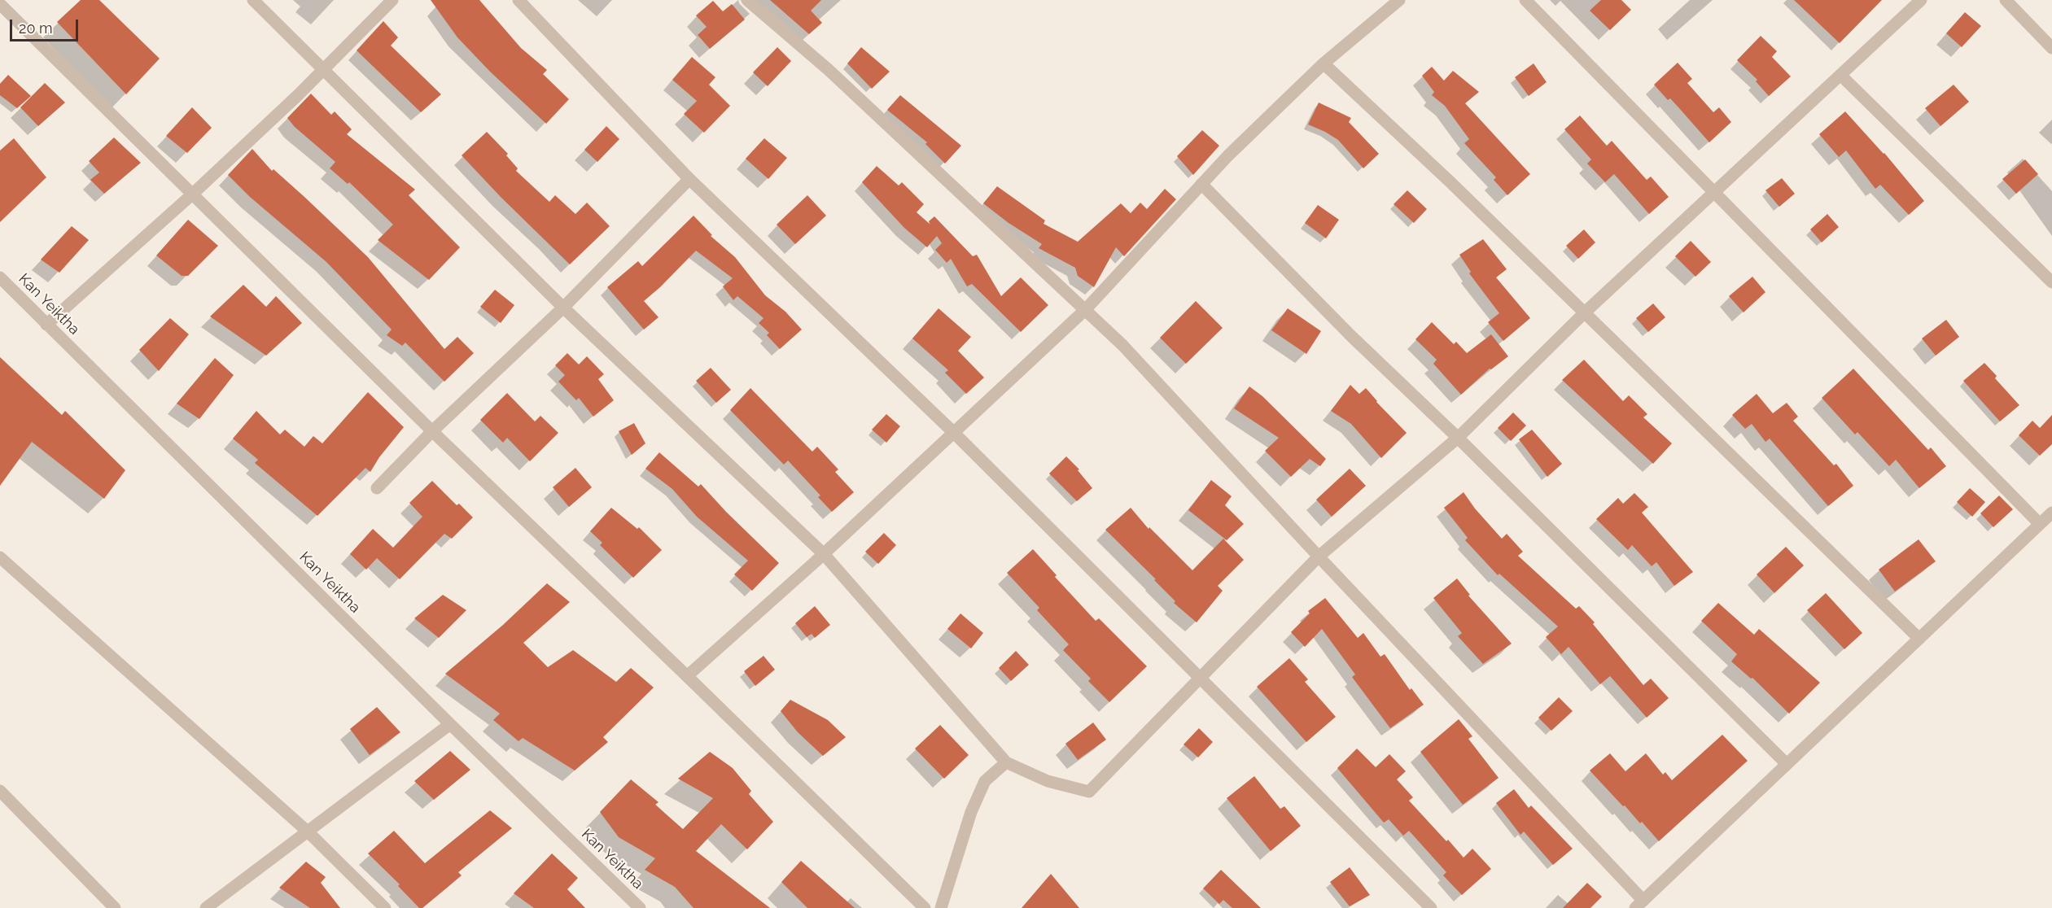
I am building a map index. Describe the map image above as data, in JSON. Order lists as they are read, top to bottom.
{
  "streets": {
    "street": ["Kan Yeiktha"]
  },
  "scale_bar": "20 m"
}
